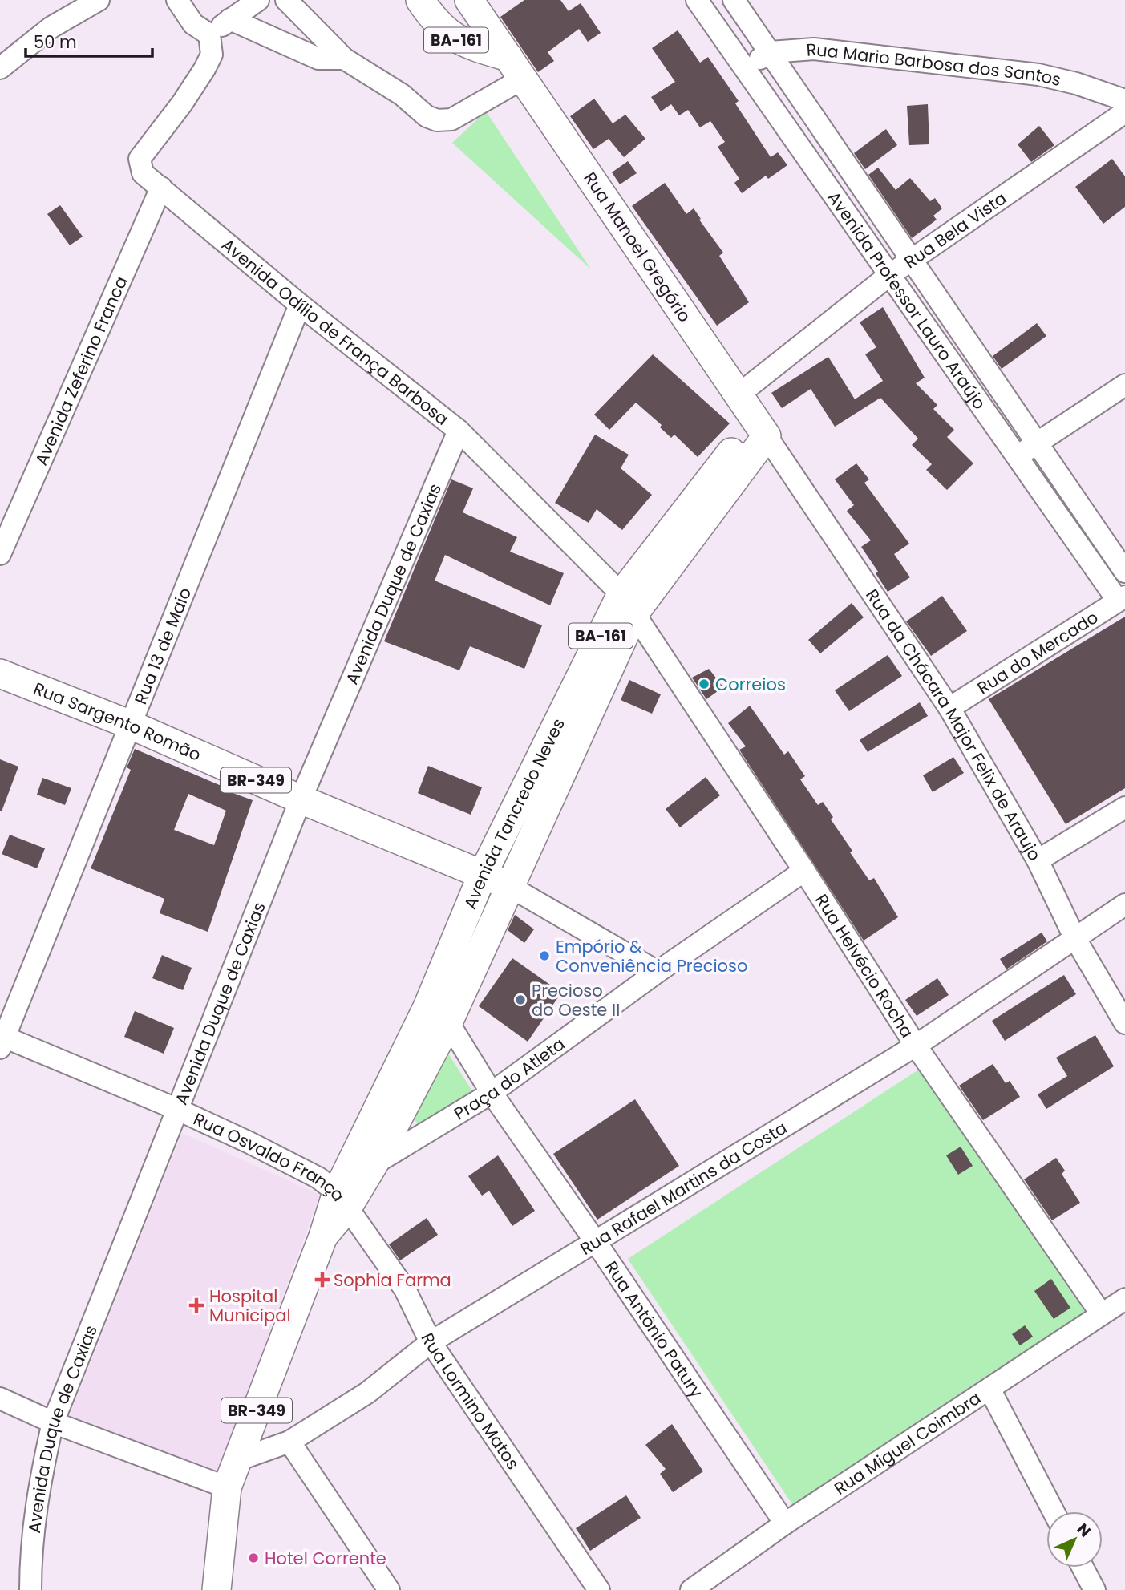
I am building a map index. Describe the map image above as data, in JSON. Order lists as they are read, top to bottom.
{
  "streets": {
    "main road": [
      "BA-161",
      "Rua Manoel Gregório",
      "Rua Sargento Romão",
      "BR-349",
      "Avenida Tancredo Neves"
    ],
    "street": [
      "Rua Mario Barbosa dos Santos",
      "Rua Bela Vista",
      "Avenida Professor Lauro Araújo",
      "Avenida Odílio de França Barbosa",
      "Avenida Zeferino Franca",
      "Avenida Duque de Caxias",
      "Rua 13 de Maio",
      "Rua do Mercado",
      "Rua da Chácara Major Felix de Araujo",
      "Rua Helvécio Rocha",
      "Praça do Atleta",
      "Rua Osvaldo França",
      "Rua Rafael Martins da Costa",
      "Rua Antônio Patury",
      "Rua Lormino Matos",
      "Rua Miguel Coimbra"
    ]
  },
  "crossings": [
    ["BA-161", "Rua Manoel Gregório"],
    ["Rua Mario Barbosa dos Santos", "Avenida Professor Lauro Araújo"],
    ["Rua Bela Vista", "Rua Manoel Gregório"],
    ["Rua Bela Vista", "Avenida Professor Lauro Araújo"],
    ["Rua Manoel Gregório", "Rua da Chácara Major Felix de Araujo"],
    ["Rua Manoel Gregório", "Avenida Tancredo Neves"],
    ["Avenida Professor Lauro Araújo", "Rua do Mercado"],
    ["Avenida Odílio de França Barbosa", "Avenida Zeferino Franca"],
    ["Avenida Odílio de França Barbosa", "Avenida Duque de Caxias"],
    ["Avenida Odílio de França Barbosa", "Rua 13 de Maio"],
    ["Avenida Odílio de França Barbosa", "Avenida Tancredo Neves"],
    ["Avenida Odílio de França Barbosa", "Rua Helvécio Rocha"],
    ["Avenida Duque de Caxias", "Rua Sargento Romão"],
    ["Avenida Duque de Caxias", "Rua Osvaldo França"],
    ["Rua 13 de Maio", "Rua Sargento Romão"],
    ["Rua 13 de Maio", "Rua Osvaldo França"],
    ["Rua do Mercado", "Rua da Chácara Major Felix de Araujo"],
    ["Rua Sargento Romão", "Avenida Tancredo Neves"],
    ["Rua da Chácara Major Felix de Araujo", "Avenida Tancredo Neves"],
    ["Rua da Chácara Major Felix de Araujo", "Rua Rafael Martins da Costa"],
    ["Avenida Tancredo Neves", "Rua Helvécio Rocha"],
    ["Avenida Tancredo Neves", "Praça do Atleta"],
    ["Avenida Tancredo Neves", "Rua Osvaldo França"],
    ["Avenida Tancredo Neves", "Rua Rafael Martins da Costa"],
    ["Avenida Tancredo Neves", "Rua Antônio Patury"],
    ["Avenida Tancredo Neves", "Rua Lormino Matos"],
    ["Rua Helvécio Rocha", "Praça do Atleta"],
    ["Rua Helvécio Rocha", "Rua Rafael Martins da Costa"],
    ["Rua Helvécio Rocha", "Rua Miguel Coimbra"],
    ["Praça do Atleta", "Rua Antônio Patury"],
    ["Rua Osvaldo França", "Rua Lormino Matos"],
    ["Rua Rafael Martins da Costa", "Rua Antônio Patury"],
    ["Rua Rafael Martins da Costa", "Rua Lormino Matos"],
    ["Rua Antônio Patury", "Rua Miguel Coimbra"]
  ],
  "places": {
    "other": [
      "Correios",
      "Empório & Conveniência Precioso",
      "Precioso do Oeste II",
      "Hotel Corrente"
    ],
    "health": ["Sophia Farma", "Hospital Municipal"]
  },
  "scale_bar": "50 m",
  "north": "top right"
}
